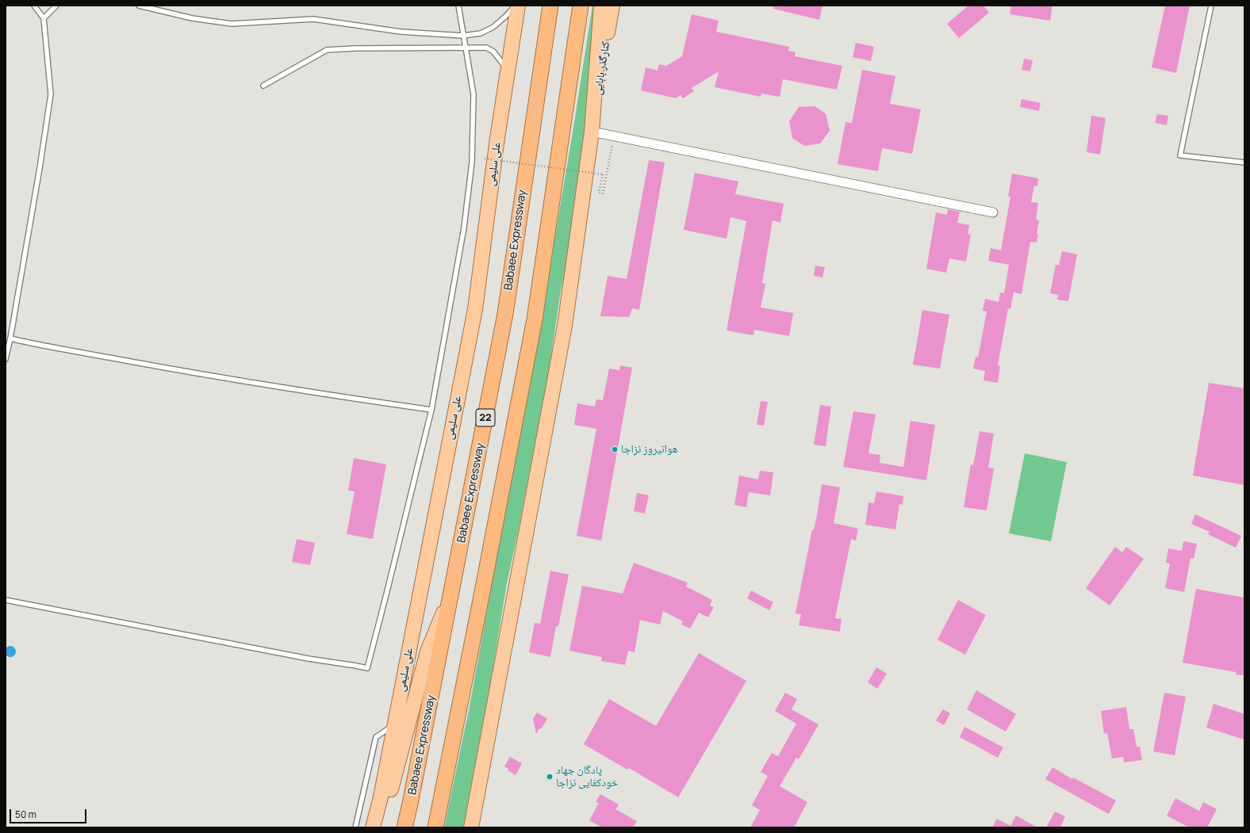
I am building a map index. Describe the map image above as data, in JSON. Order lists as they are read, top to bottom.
{
  "streets": {
    "highway": ["Babaee Expressway", "22"],
    "main road": ["کنارگذر بابایی", "علی سلیمی"]
  },
  "places": ["هوانیروز نزاجا", "پادگان جهاد خودکفایی نزاجا"],
  "scale_bar": "50 m"
}
